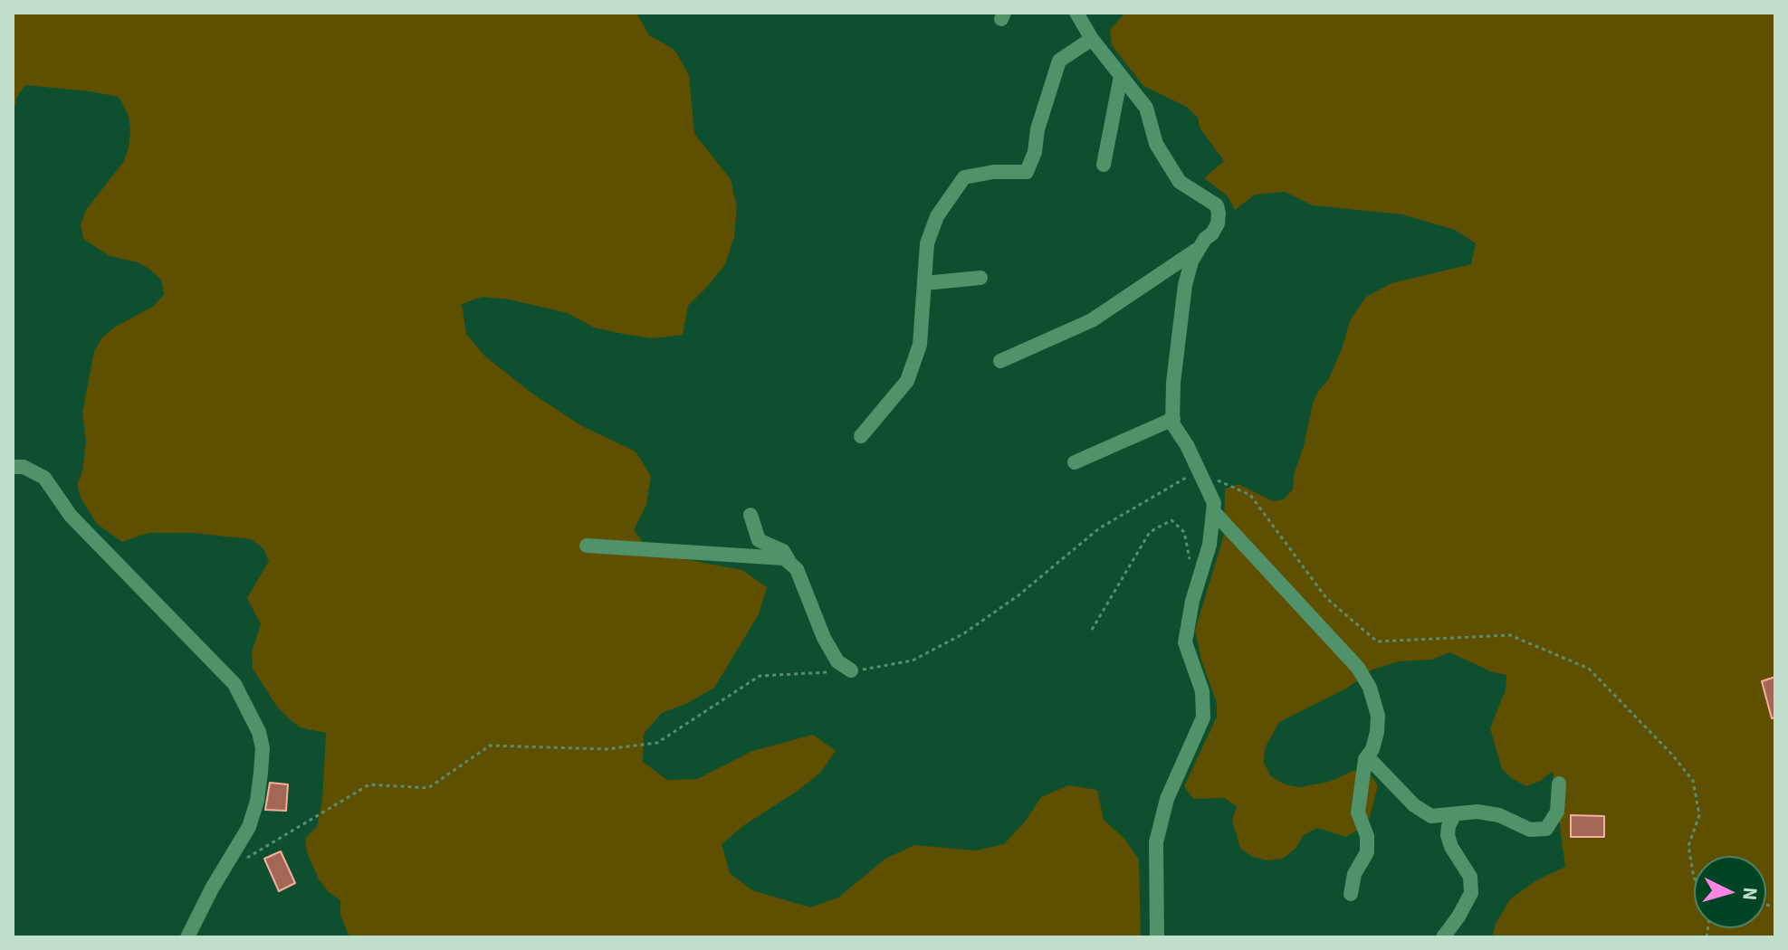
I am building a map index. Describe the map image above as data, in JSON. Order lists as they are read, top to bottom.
{
  "north": "right"
}
